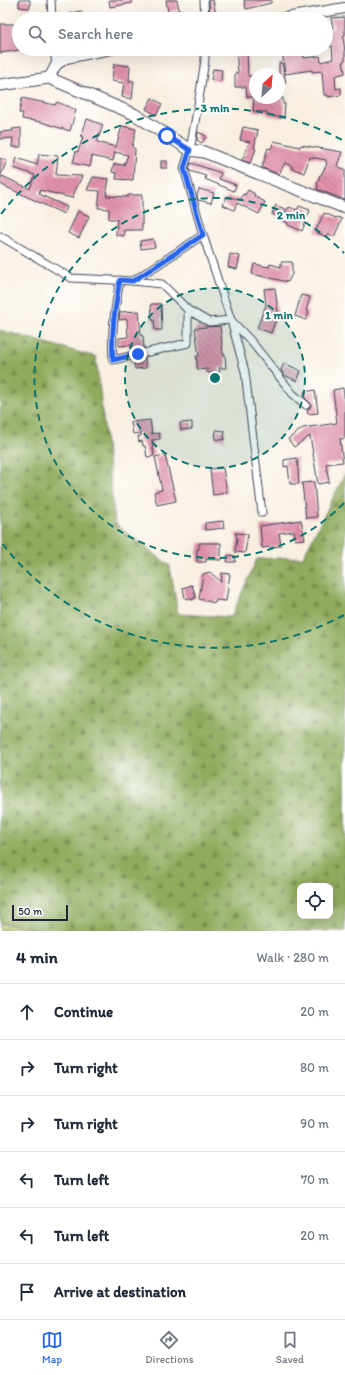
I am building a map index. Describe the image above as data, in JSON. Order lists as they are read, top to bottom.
{
  "scale_bar": "50 m",
  "north": "top right",
  "page": {
    "search": "Search here",
    "scale": "50 m",
    "heading": ["4 min", "Walk · 280 m"],
    "list": [
      ["Continue", "20 m"],
      ["Turn right", "80 m"],
      ["Turn right", "90 m"],
      ["Turn left", "70 m"],
      ["Turn left", "20 m"],
      "Arrive at destination"
    ],
    "nav": ["Map", "Directions", "Saved"]
  },
  "rings": ["3 min", "2 min", "1 min"]
}
